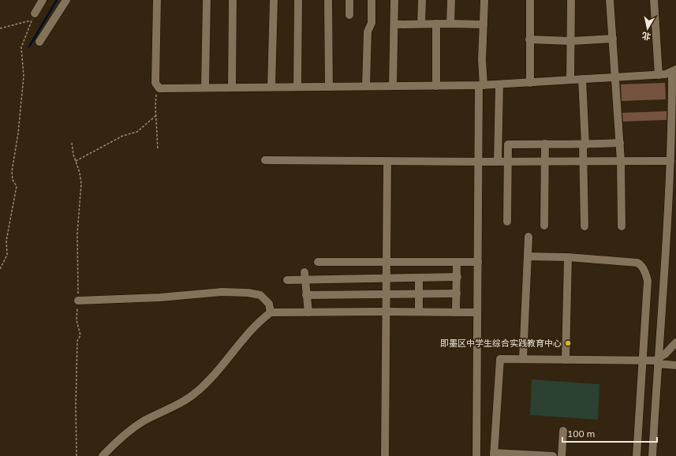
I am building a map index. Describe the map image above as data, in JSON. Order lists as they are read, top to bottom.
{
  "places": ["即墨区中学生综合实践教育中心"],
  "scale_bar": "100 m",
  "north": "bottom"
}
